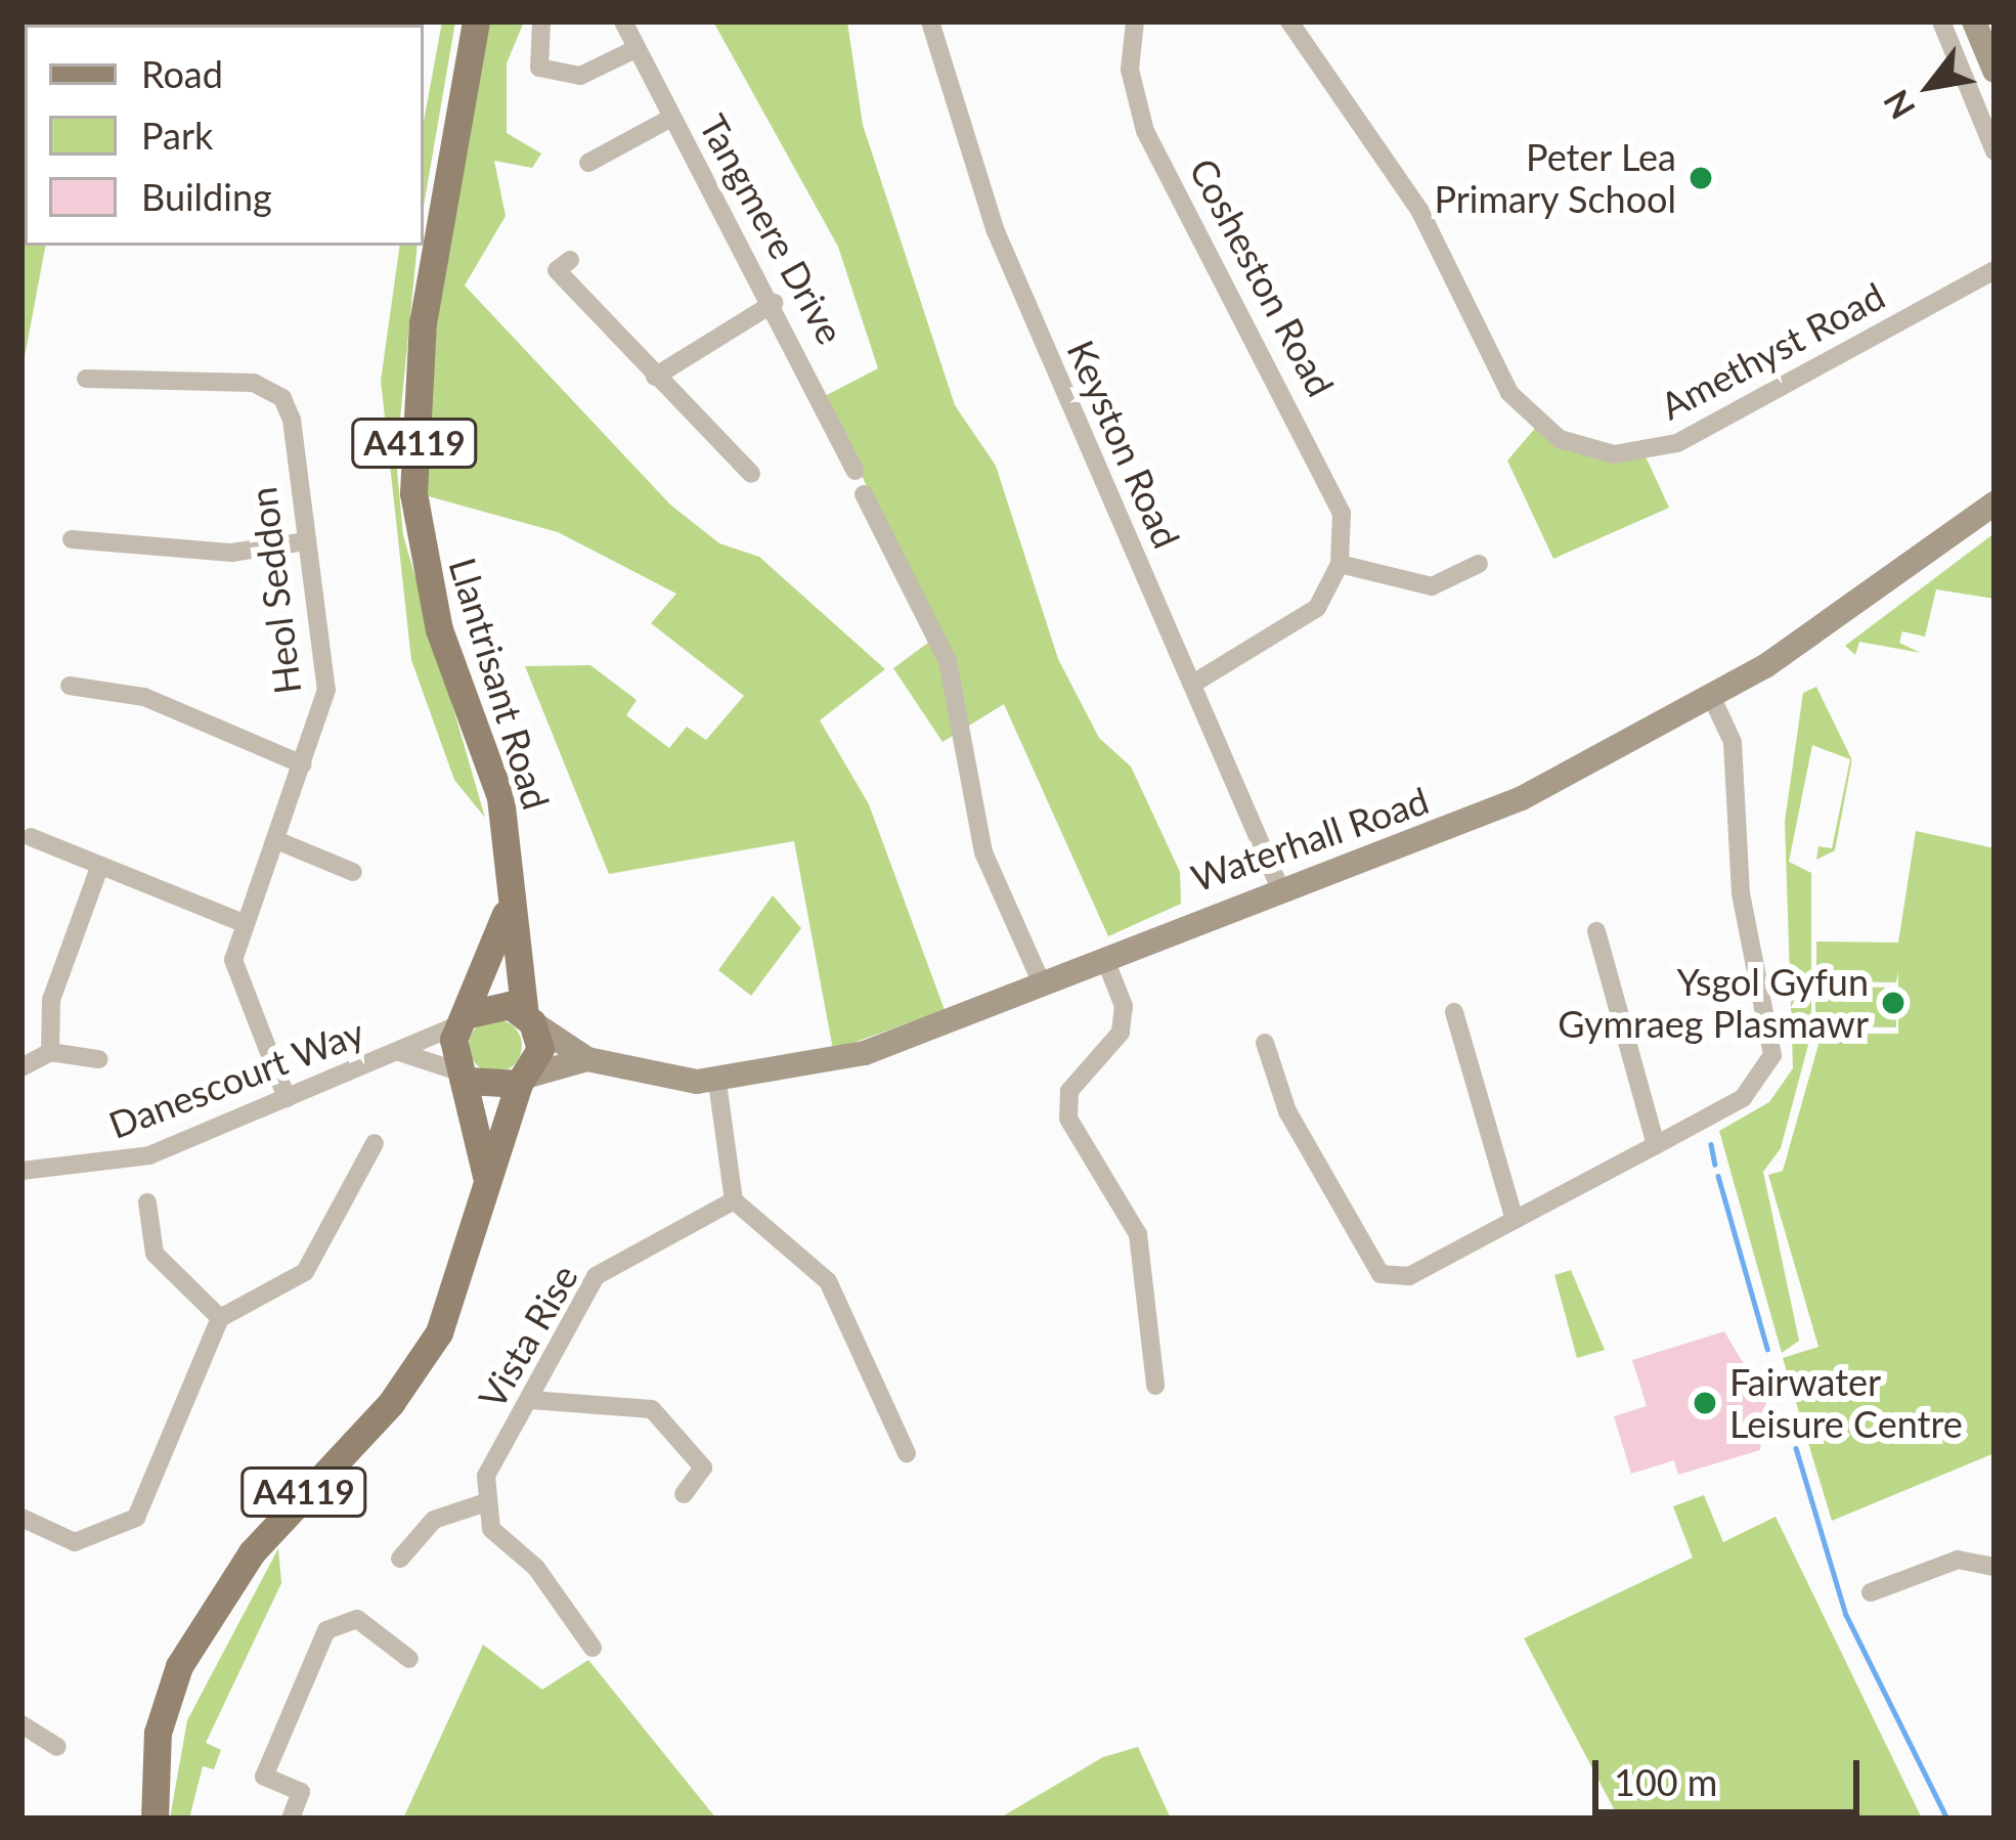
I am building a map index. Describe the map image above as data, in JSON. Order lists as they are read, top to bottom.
{
  "streets": {
    "main road": ["A4119", "Llantrisant Road"],
    "street": [
      "Tangmere Drive",
      "Cosheston Road",
      "Amethyst Road",
      "Keyston Road",
      "Heol Seddon",
      "Waterhall Road",
      "Danescourt Way",
      "Vista Rise"
    ]
  },
  "crossings": [
    ["Keyston Road", "Waterhall Road"],
    ["Heol Seddon", "Danescourt Way"],
    ["Llantrisant Road", "Waterhall Road"],
    ["Llantrisant Road", "Danescourt Way"],
    ["Waterhall Road", "Danescourt Way"]
  ],
  "places": ["Peter Lea Primary School", "Ysgol Gyfun Gymraeg Plasmawr", "Fairwater Leisure Centre"],
  "legend": ["Road", "Park", "Building"],
  "scale_bar": "100 m",
  "north": "bottom left"
}
